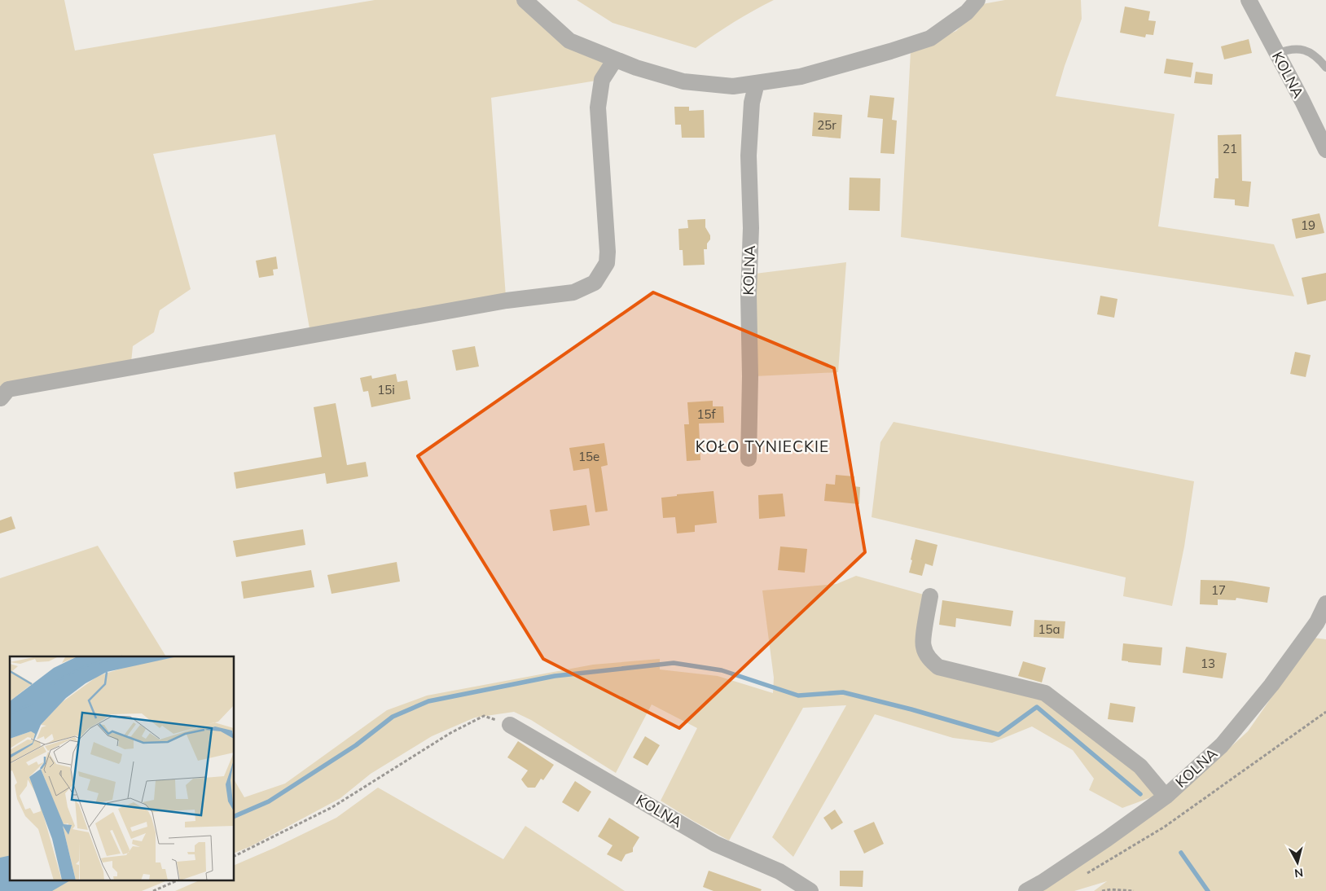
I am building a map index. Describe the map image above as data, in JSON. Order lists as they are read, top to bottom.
{
  "streets": {
    "street": ["KOLNA"]
  },
  "districts": ["KOŁO TYNIECKIE"],
  "house_numbers": [
    "25r",
    "21",
    "19",
    "15i",
    "15f",
    "15e",
    "17",
    "15a",
    "13"
  ],
  "north": "bottom"
}
